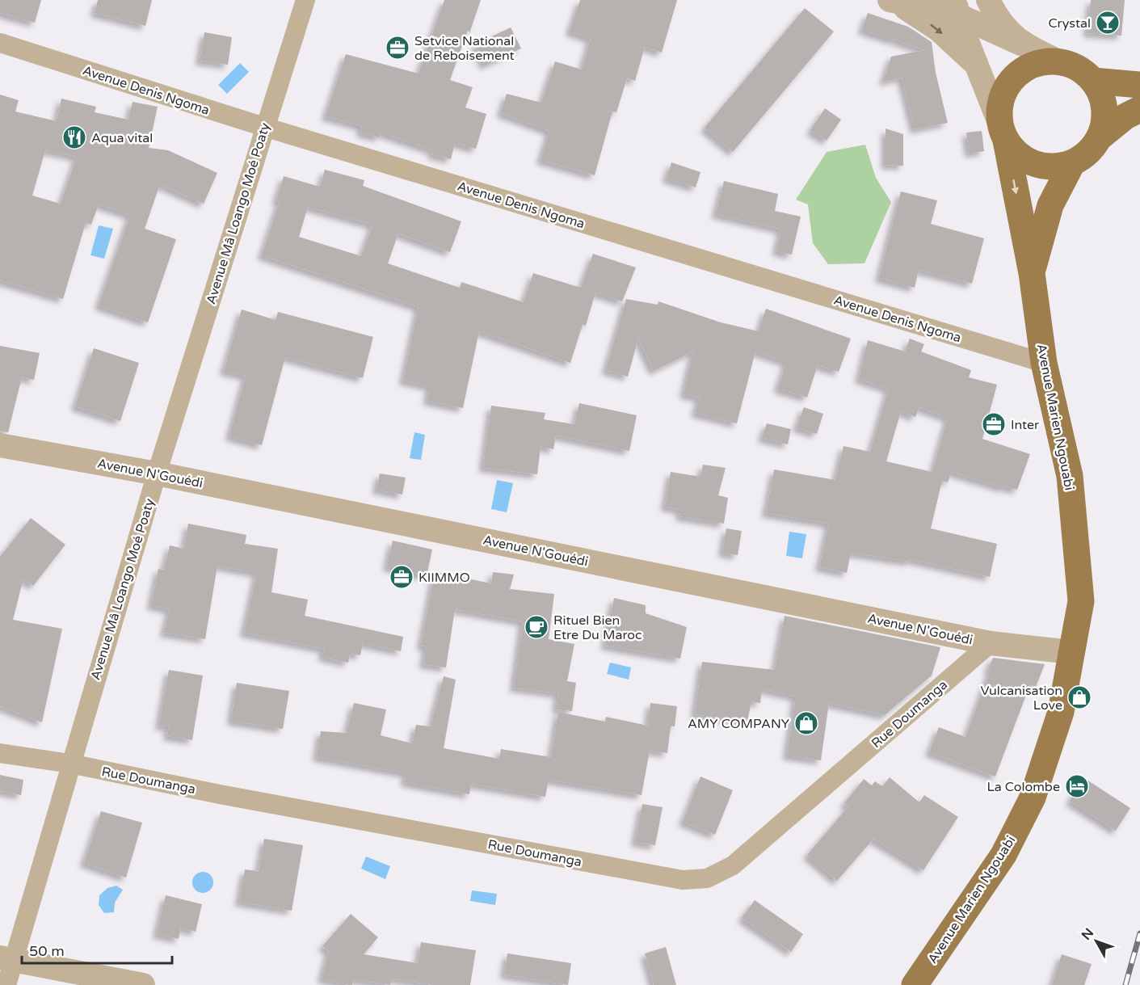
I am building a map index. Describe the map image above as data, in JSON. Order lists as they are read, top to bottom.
{
  "streets": {
    "main road": ["Avenue Marien Ngouabi"],
    "street": [
      "Avenue Denis Ngoma",
      "Avenue Mâ Loango Moé Poaty",
      "Avenue N'Gouédi",
      "Rue Doumanga"
    ]
  },
  "crossings": [
    ["Avenue Denis Ngoma", "Avenue Mâ Loango Moé Poaty"],
    ["Avenue Denis Ngoma", "Avenue Marien Ngouabi"],
    ["Avenue Mâ Loango Moé Poaty", "Avenue N'Gouédi"],
    ["Avenue Mâ Loango Moé Poaty", "Rue Doumanga"],
    ["Avenue Marien Ngouabi", "Avenue N'Gouédi"],
    ["Avenue N'Gouédi", "Rue Doumanga"]
  ],
  "places": {
    "bar": ["Crystal"],
    "office": ["Setvice National de Reboisement", "Inter", "KIIMMO"],
    "restaurant": ["Aqua vital"],
    "cafe": ["Rituel Bien Etre Du Maroc"],
    "shop": ["Vulcanisation Love", "AMY COMPANY"],
    "hotel": ["La Colombe"]
  },
  "scale_bar": "50 m",
  "north": "top left"
}
